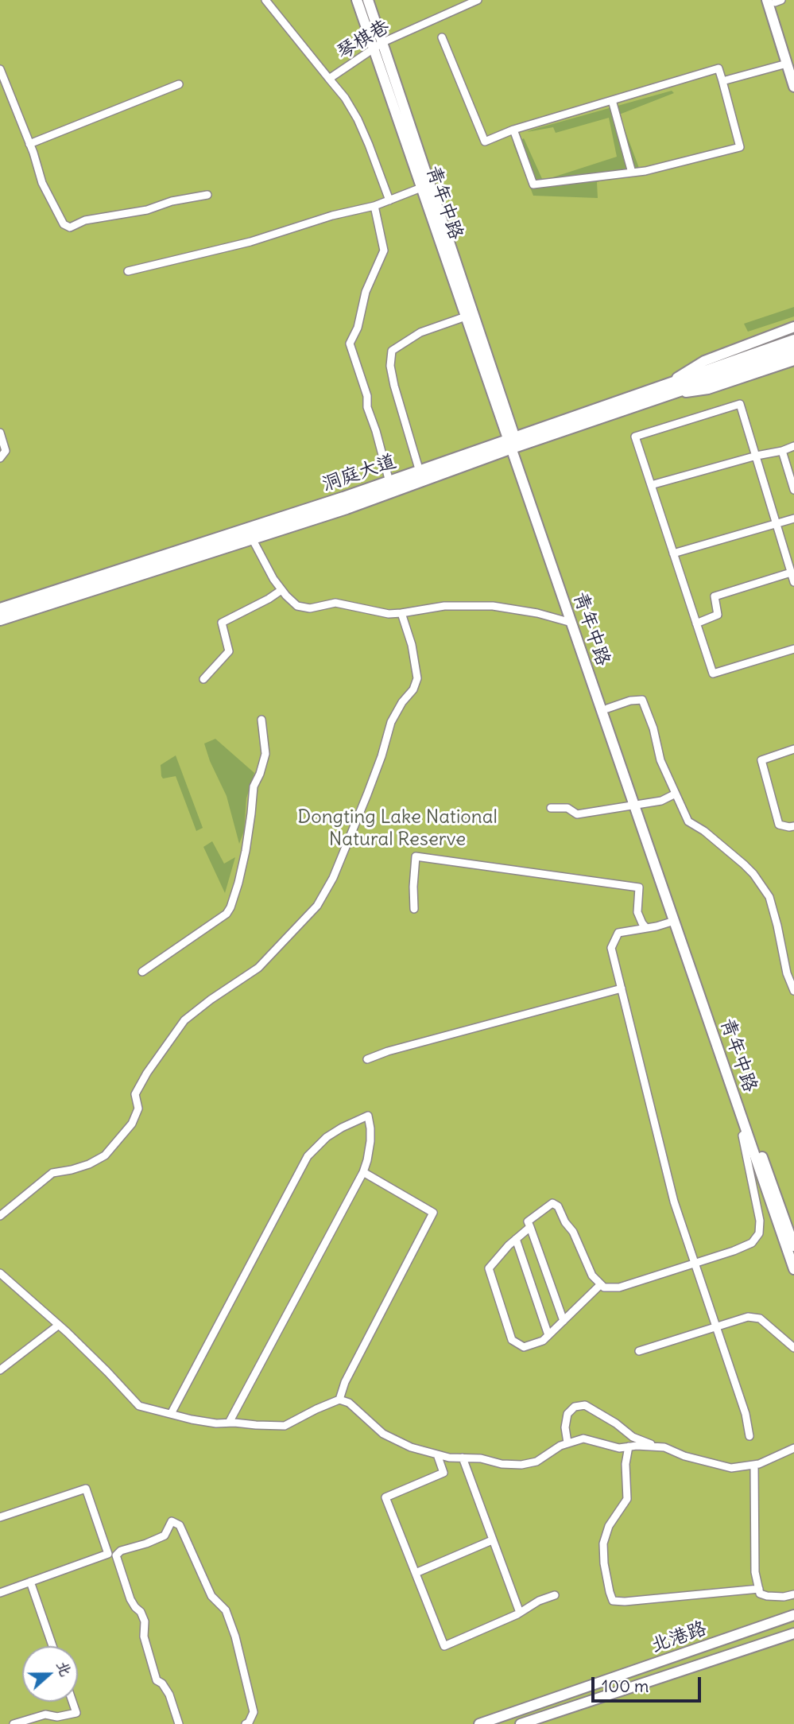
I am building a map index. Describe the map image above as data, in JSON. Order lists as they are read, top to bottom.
{
  "streets": {
    "main road": ["青年中路", "洞庭大道", "北港路"],
    "street": ["琴棋巷"]
  },
  "crossings": [
    ["琴棋巷", "青年中路"],
    ["青年中路", "洞庭大道"]
  ],
  "parks": ["Dongting Lake National Natural Reserve"],
  "scale_bar": "100 m",
  "north": "right"
}
